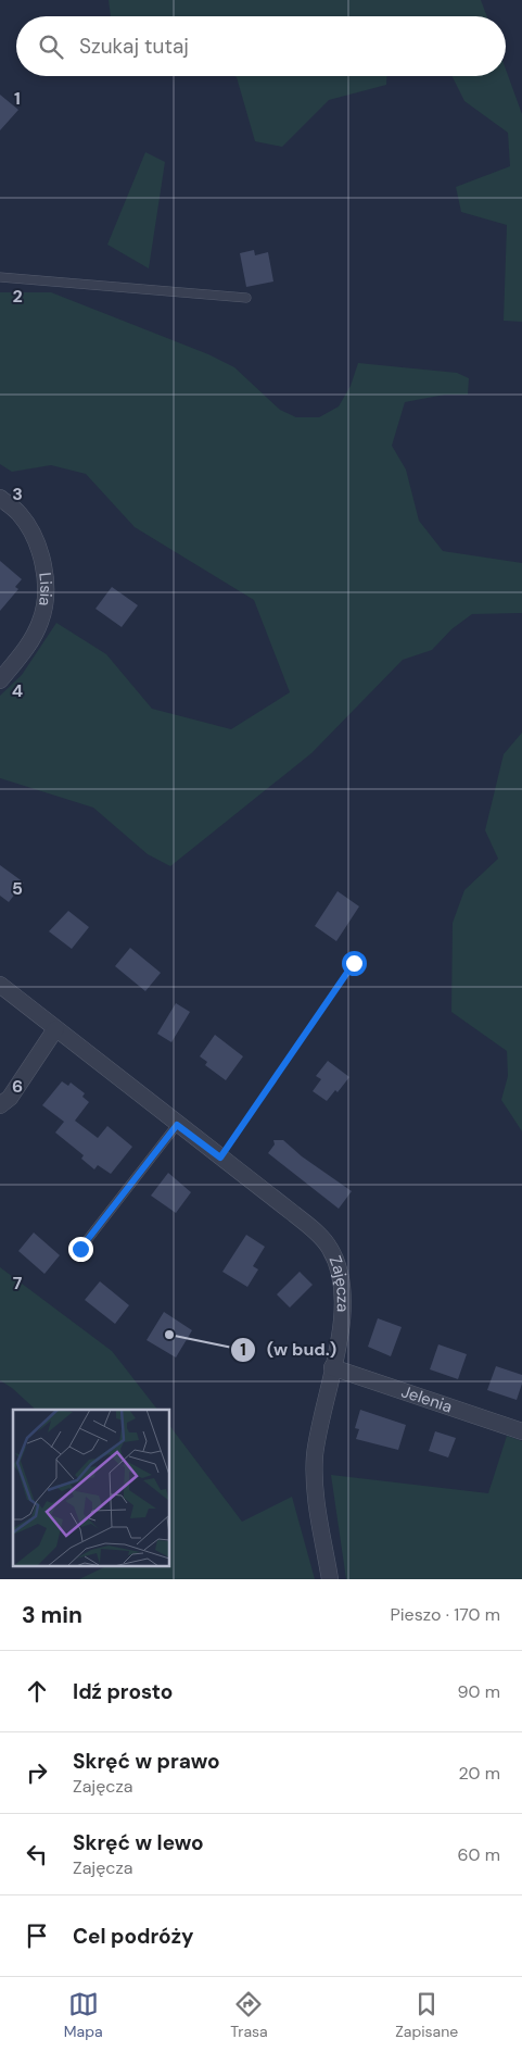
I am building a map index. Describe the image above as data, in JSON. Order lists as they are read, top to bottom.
{
  "streets": {
    "street": ["Lisia", "Zajęcza", "Jelenia"]
  },
  "crossings": [
    ["Zajęcza", "Jelenia"]
  ],
  "places": ["(w bud.)"],
  "page": {
    "search": "Szukaj tutaj",
    "heading": ["3 min", "Pieszo · 170 m"],
    "list": [
      ["Idź prosto", "90 m"],
      ["Skręć w prawo", "Zajęcza", "20 m"],
      ["Skręć w lewo", "Zajęcza", "60 m"],
      "Cel podróży"
    ],
    "nav": ["Mapa", "Trasa", "Zapisane"]
  },
  "grid": {
    "rows": [
      "1",
      "2",
      "3",
      "4",
      "5",
      "6",
      "7"
    ]
  }
}
